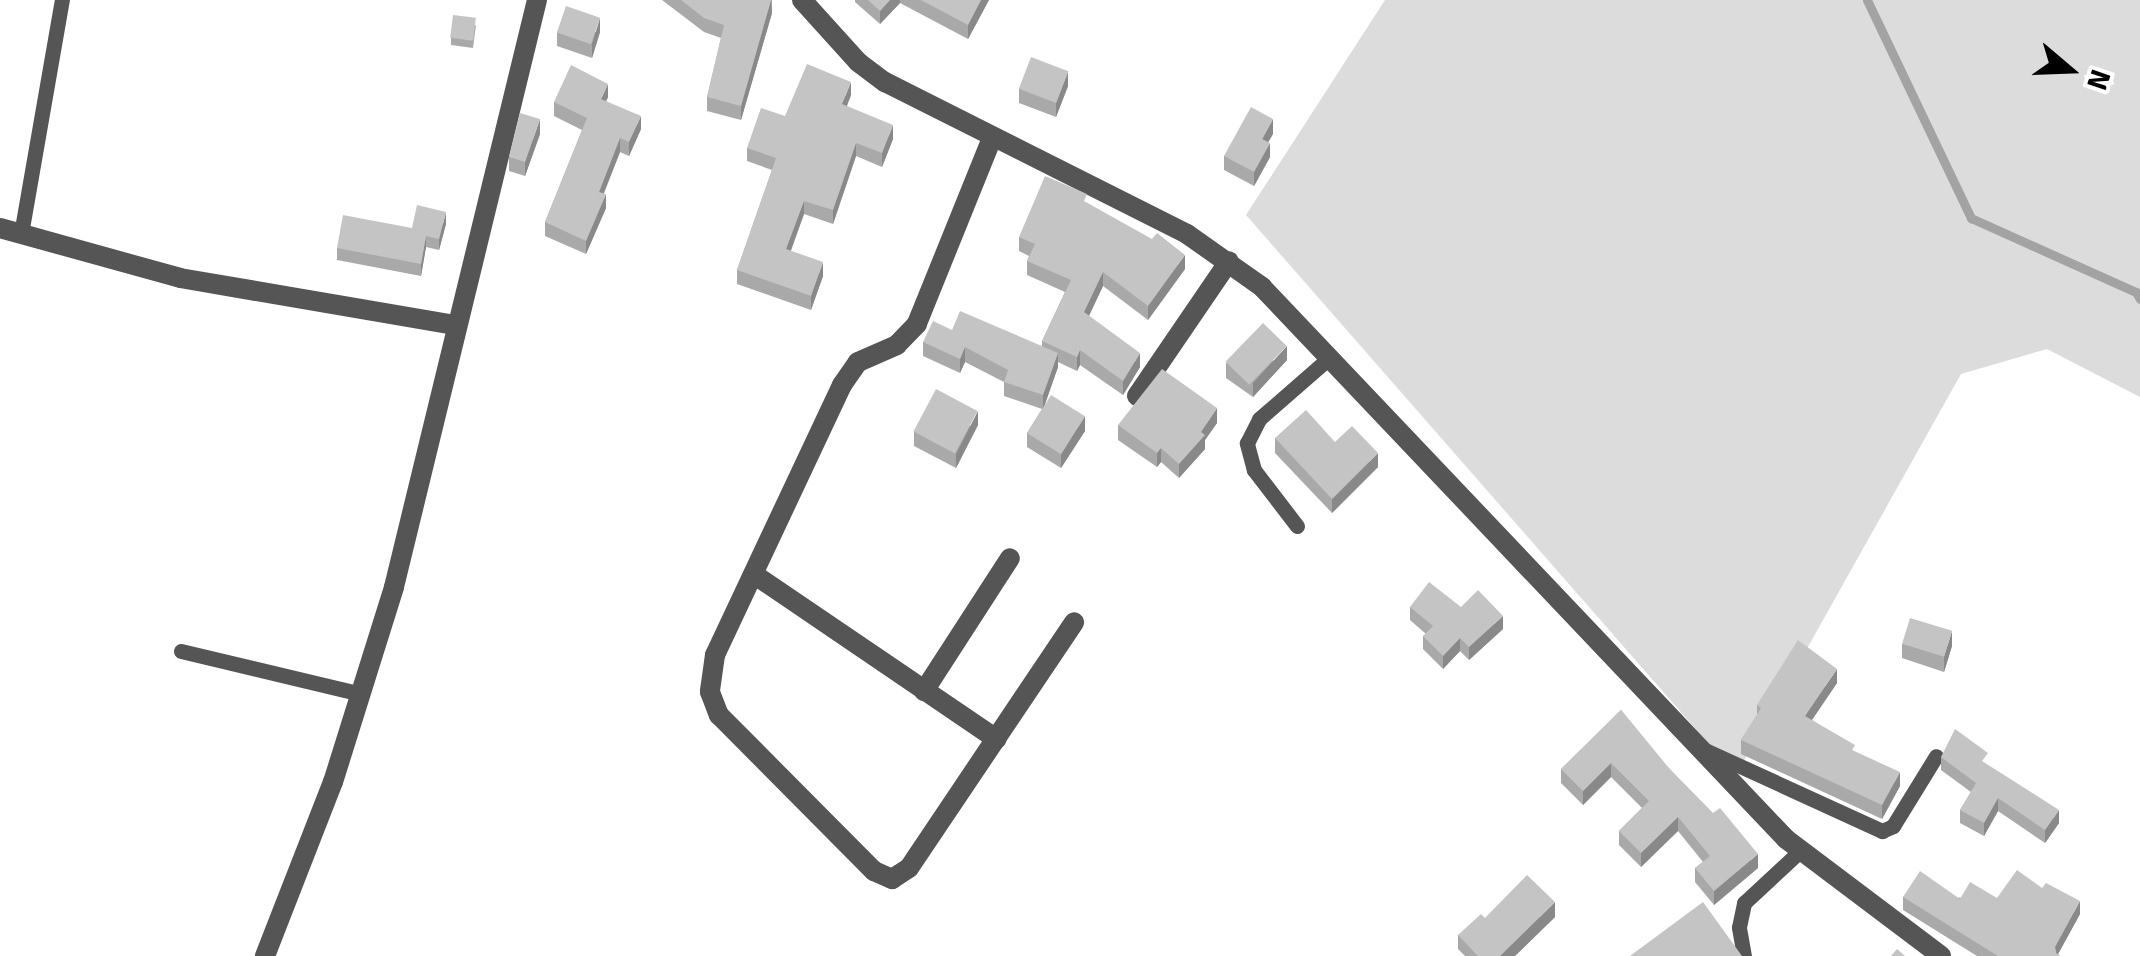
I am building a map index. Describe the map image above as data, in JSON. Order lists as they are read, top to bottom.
{
  "north": "right"
}
